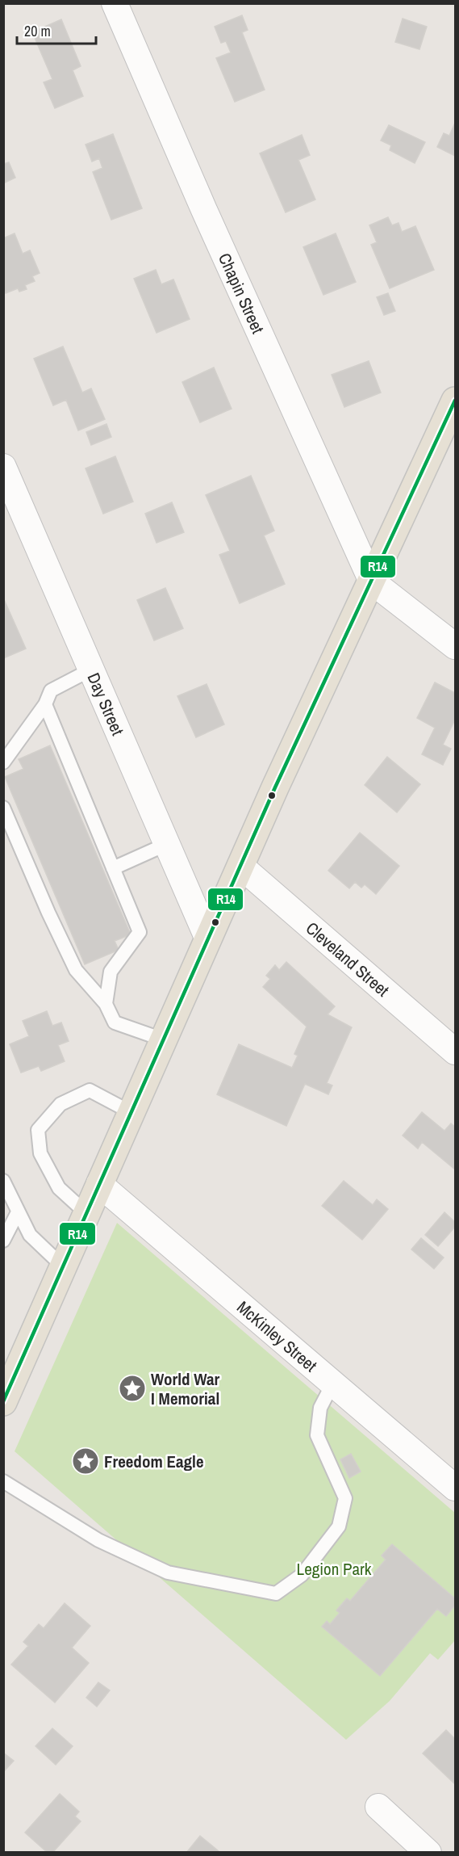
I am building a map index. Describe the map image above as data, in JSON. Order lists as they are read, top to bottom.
{
  "streets": {
    "street": [
      "Chapin Street",
      "Day Street",
      "Cleveland Street",
      "McKinley Street"
    ]
  },
  "parks": ["Legion Park"],
  "places": {
    "place": ["World War I Memorial", "Freedom Eagle"]
  },
  "lines": ["transit line R14"],
  "scale_bar": "20 m"
}
